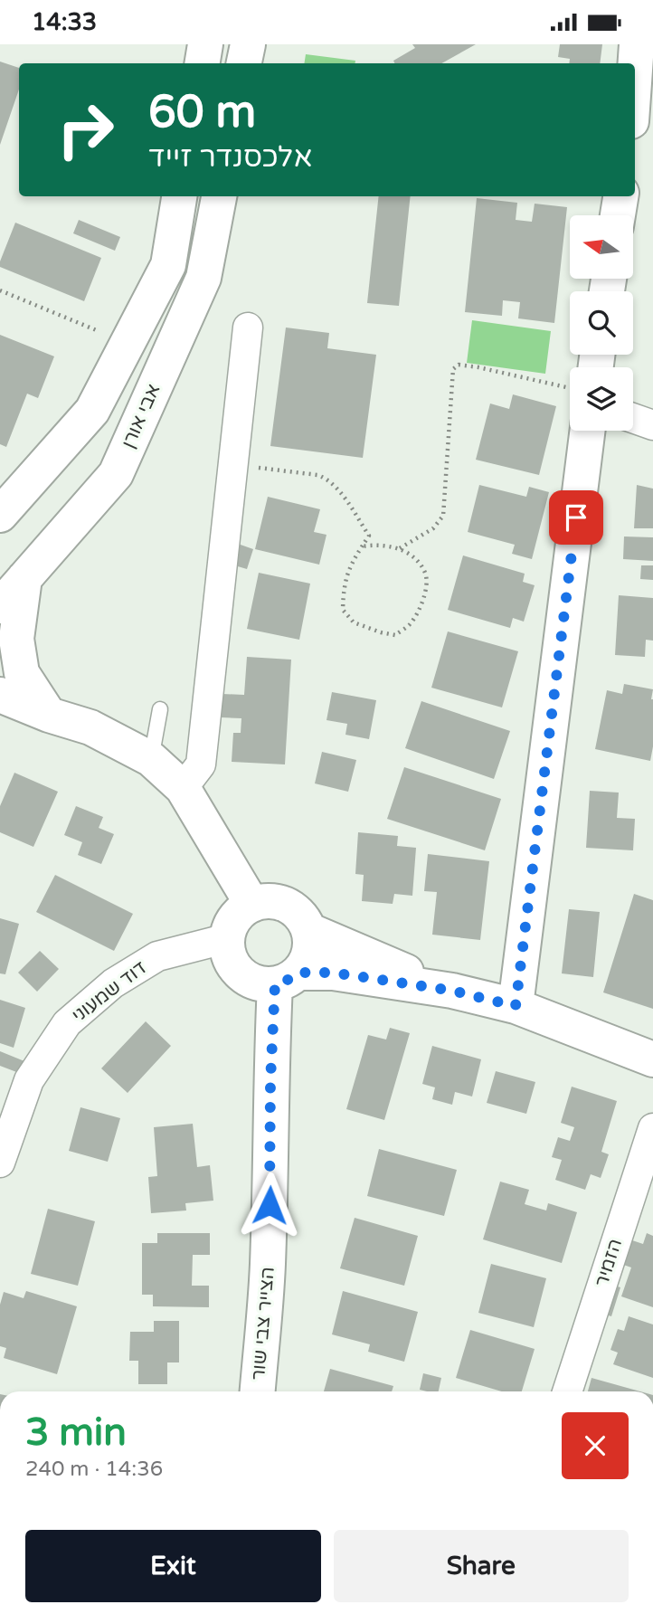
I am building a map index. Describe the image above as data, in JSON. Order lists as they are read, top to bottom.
{
  "streets": {
    "street": [
      "אבי אורן",
      "דוד שמעוני",
      "הזמיר",
      "הצייר צבי שור"
    ]
  },
  "crossings": [
    ["דוד שמעוני", "הצייר צבי שור"]
  ],
  "north": "left",
  "page": {
    "status": "14:33",
    "turn": ["60 m", "אלכסנדר זייד"],
    "heading": ["3 min", "240 m · 14:36"],
    "buttons": ["Exit", "Share"]
  }
}
